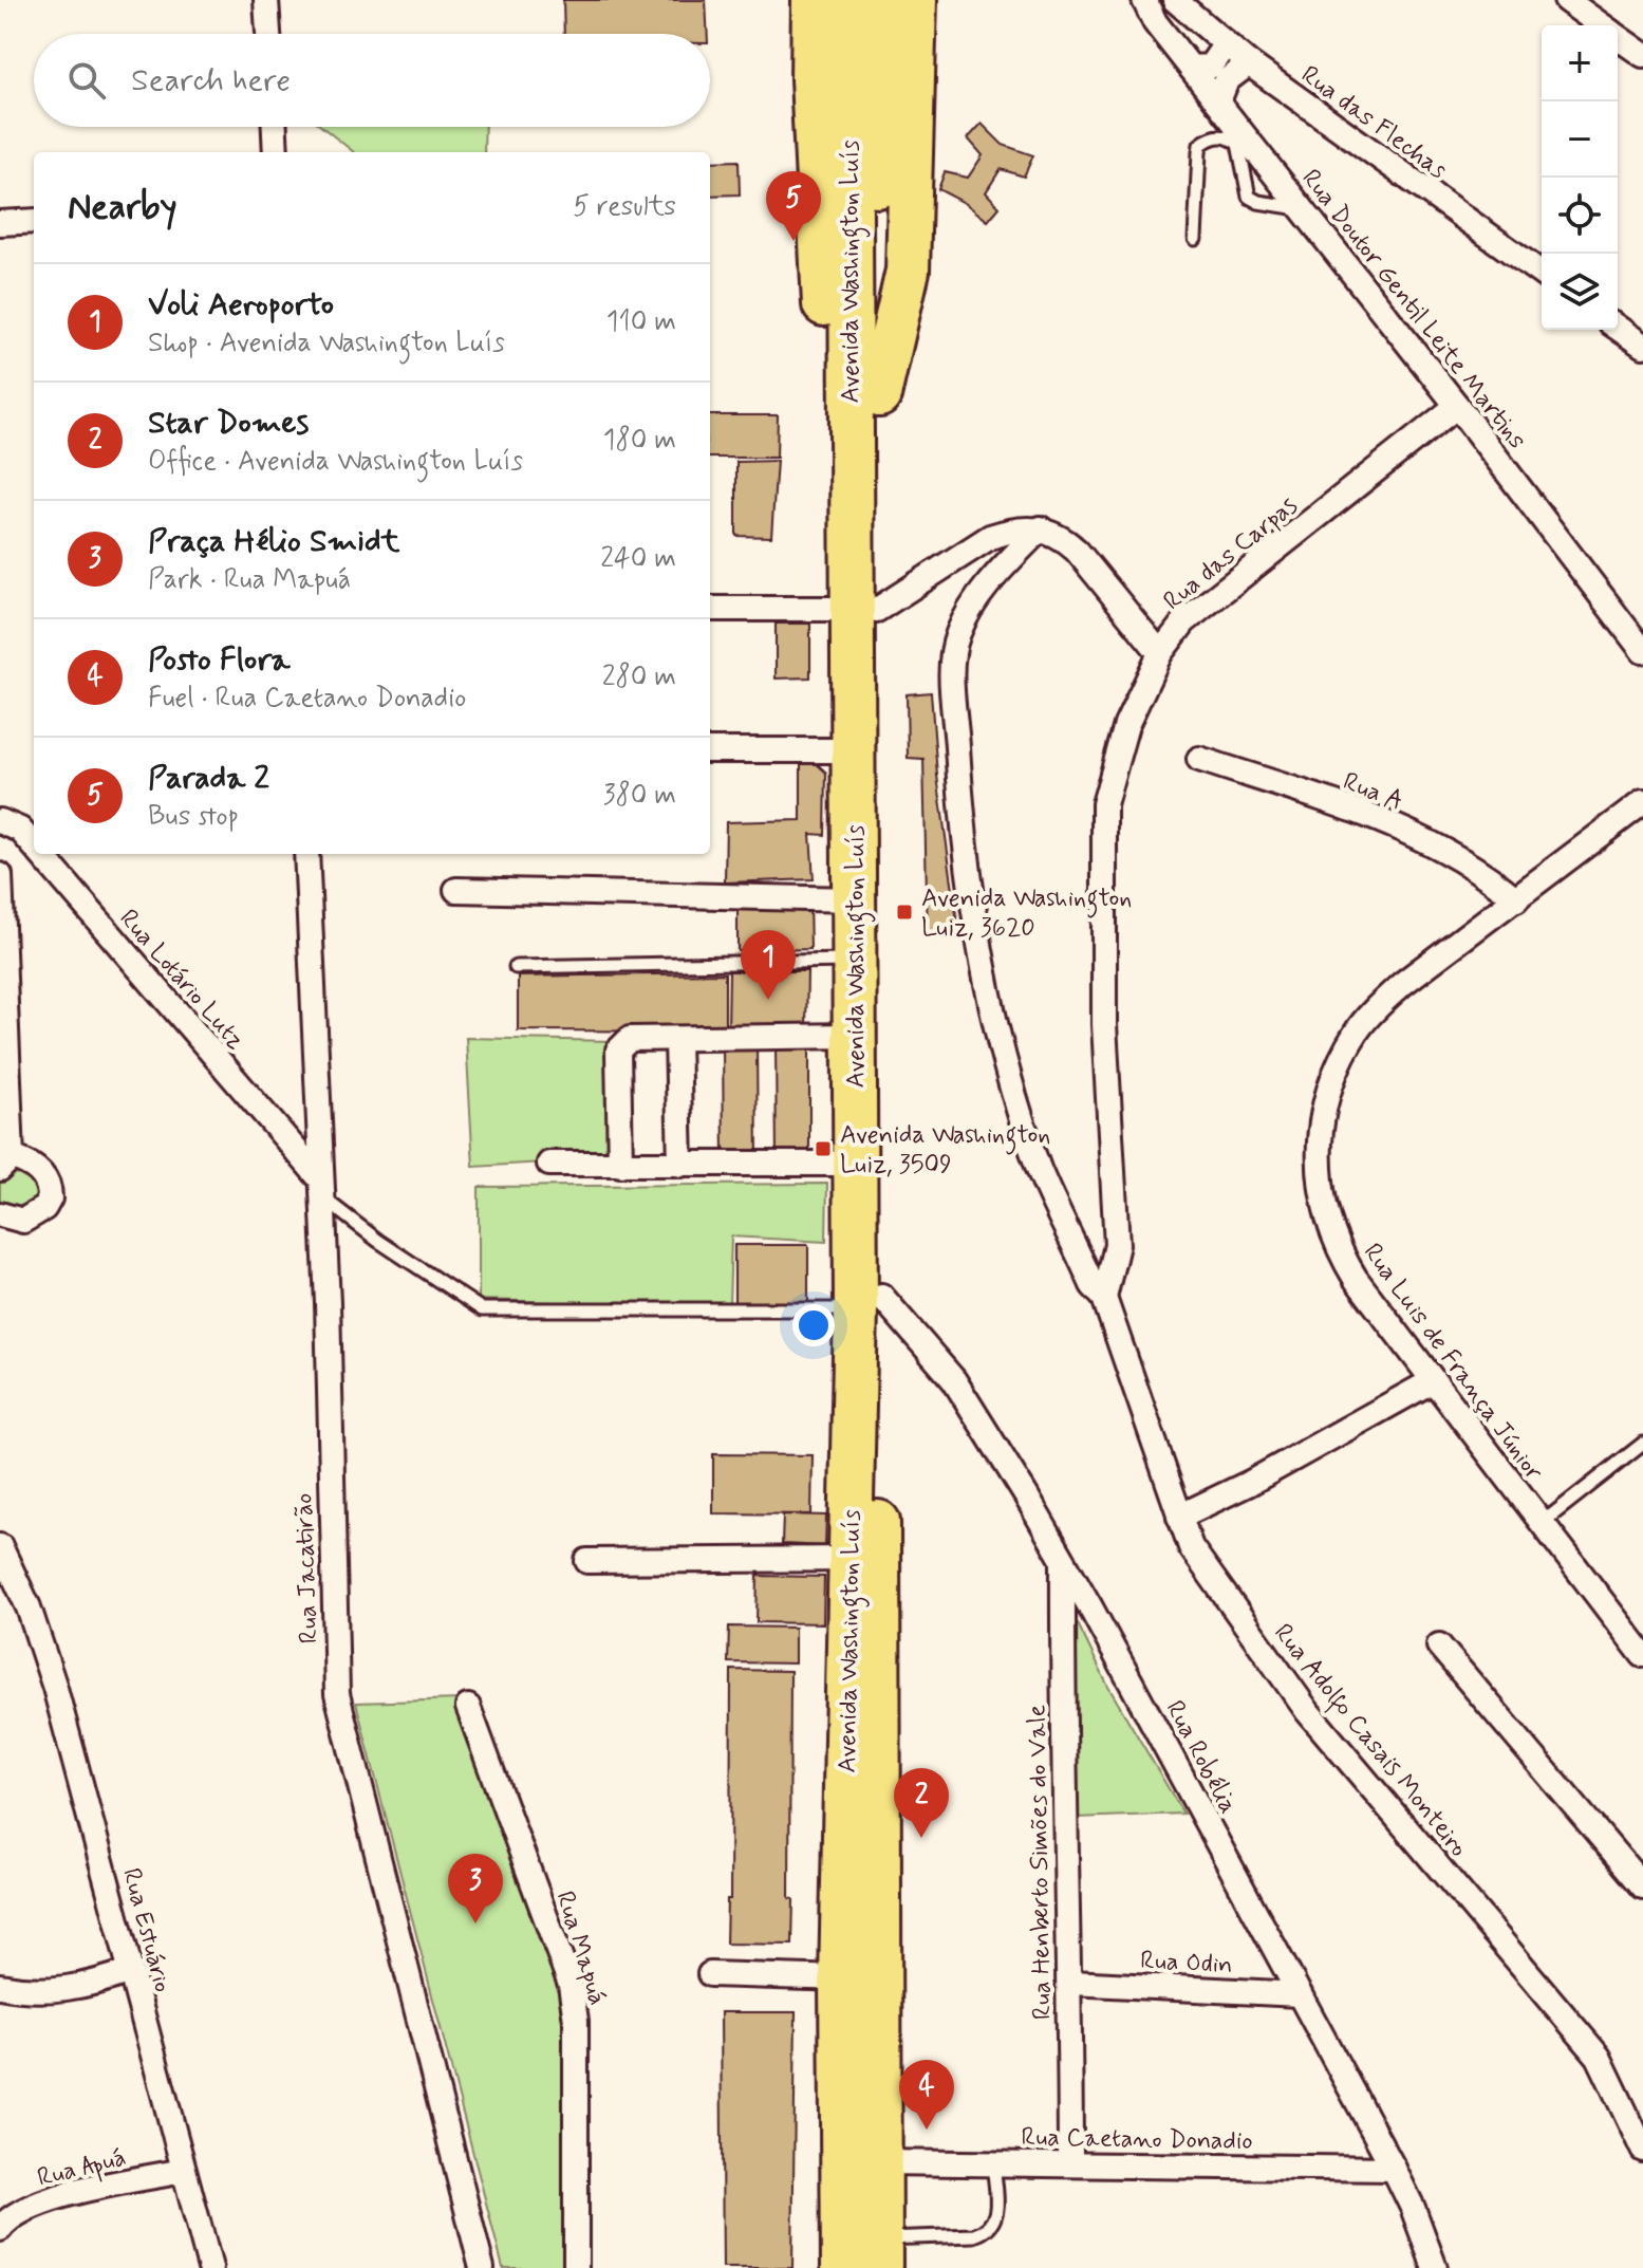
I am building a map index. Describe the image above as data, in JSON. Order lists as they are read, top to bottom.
{
  "streets": {
    "highway": ["Avenida Washington Luís"],
    "street": [
      "Rua das Flechas",
      "Rua Doutor Gentil Leite Martins",
      "Rua das Carpas",
      "Rua A",
      "Rua Lotário Lutz",
      "Rua Luis de França Júnior",
      "Rua Jacatirão",
      "Rua Adolfo Casais Monteiro",
      "Rua Robélia",
      "Rua Henberto Simões do Vale",
      "Rua Estuário",
      "Rua Mapuá",
      "Rua Odin",
      "Rua Caetano Donadio",
      "Rua Apuá"
    ]
  },
  "crossings": [
    ["Avenida Washington Luís", "Rua Robélia"],
    ["Avenida Washington Luís", "Rua Caetano Donadio"],
    ["Rua Doutor Gentil Leite Martins", "Rua das Carpas"],
    ["Rua das Carpas", "Rua Adolfo Casais Monteiro"],
    ["Rua A", "Rua Luis de França Júnior"],
    ["Rua Lotário Lutz", "Rua Jacatirão"],
    ["Rua Robélia", "Rua Henberto Simões do Vale"],
    ["Rua Robélia", "Rua Odin"],
    ["Rua Robélia", "Rua Caetano Donadio"],
    ["Rua Henberto Simões do Vale", "Rua Odin"],
    ["Rua Henberto Simões do Vale", "Rua Caetano Donadio"],
    ["Rua Estuário", "Rua Apuá"]
  ],
  "places": {
    "transit": ["Avenida Washington Luiz, 3620", "Avenida Washington Luiz, 3509"]
  },
  "page": {
    "map_buttons": ["+", "−"],
    "search": "Search here",
    "heading": ["Nearby", "5 results"],
    "pins": [
      "5",
      "1",
      "2",
      "3",
      "4"
    ],
    "list": [
      {
        "mark": "1",
        "name": "Voli Aeroporto",
        "note": "Shop · Avenida Washington Luís",
        "value": "110 m"
      },
      {
        "mark": "2",
        "name": "Star Domes",
        "note": "Office · Avenida Washington Luís",
        "value": "180 m"
      },
      {
        "mark": "3",
        "name": "Praça Hélio Smidt",
        "note": "Park · Rua Mapuá",
        "value": "240 m"
      },
      {
        "mark": "4",
        "name": "Posto Flora",
        "note": "Fuel · Rua Caetano Donadio",
        "value": "280 m"
      },
      {
        "mark": "5",
        "name": "Parada 2",
        "note": "Bus stop",
        "value": "380 m"
      }
    ]
  }
}
